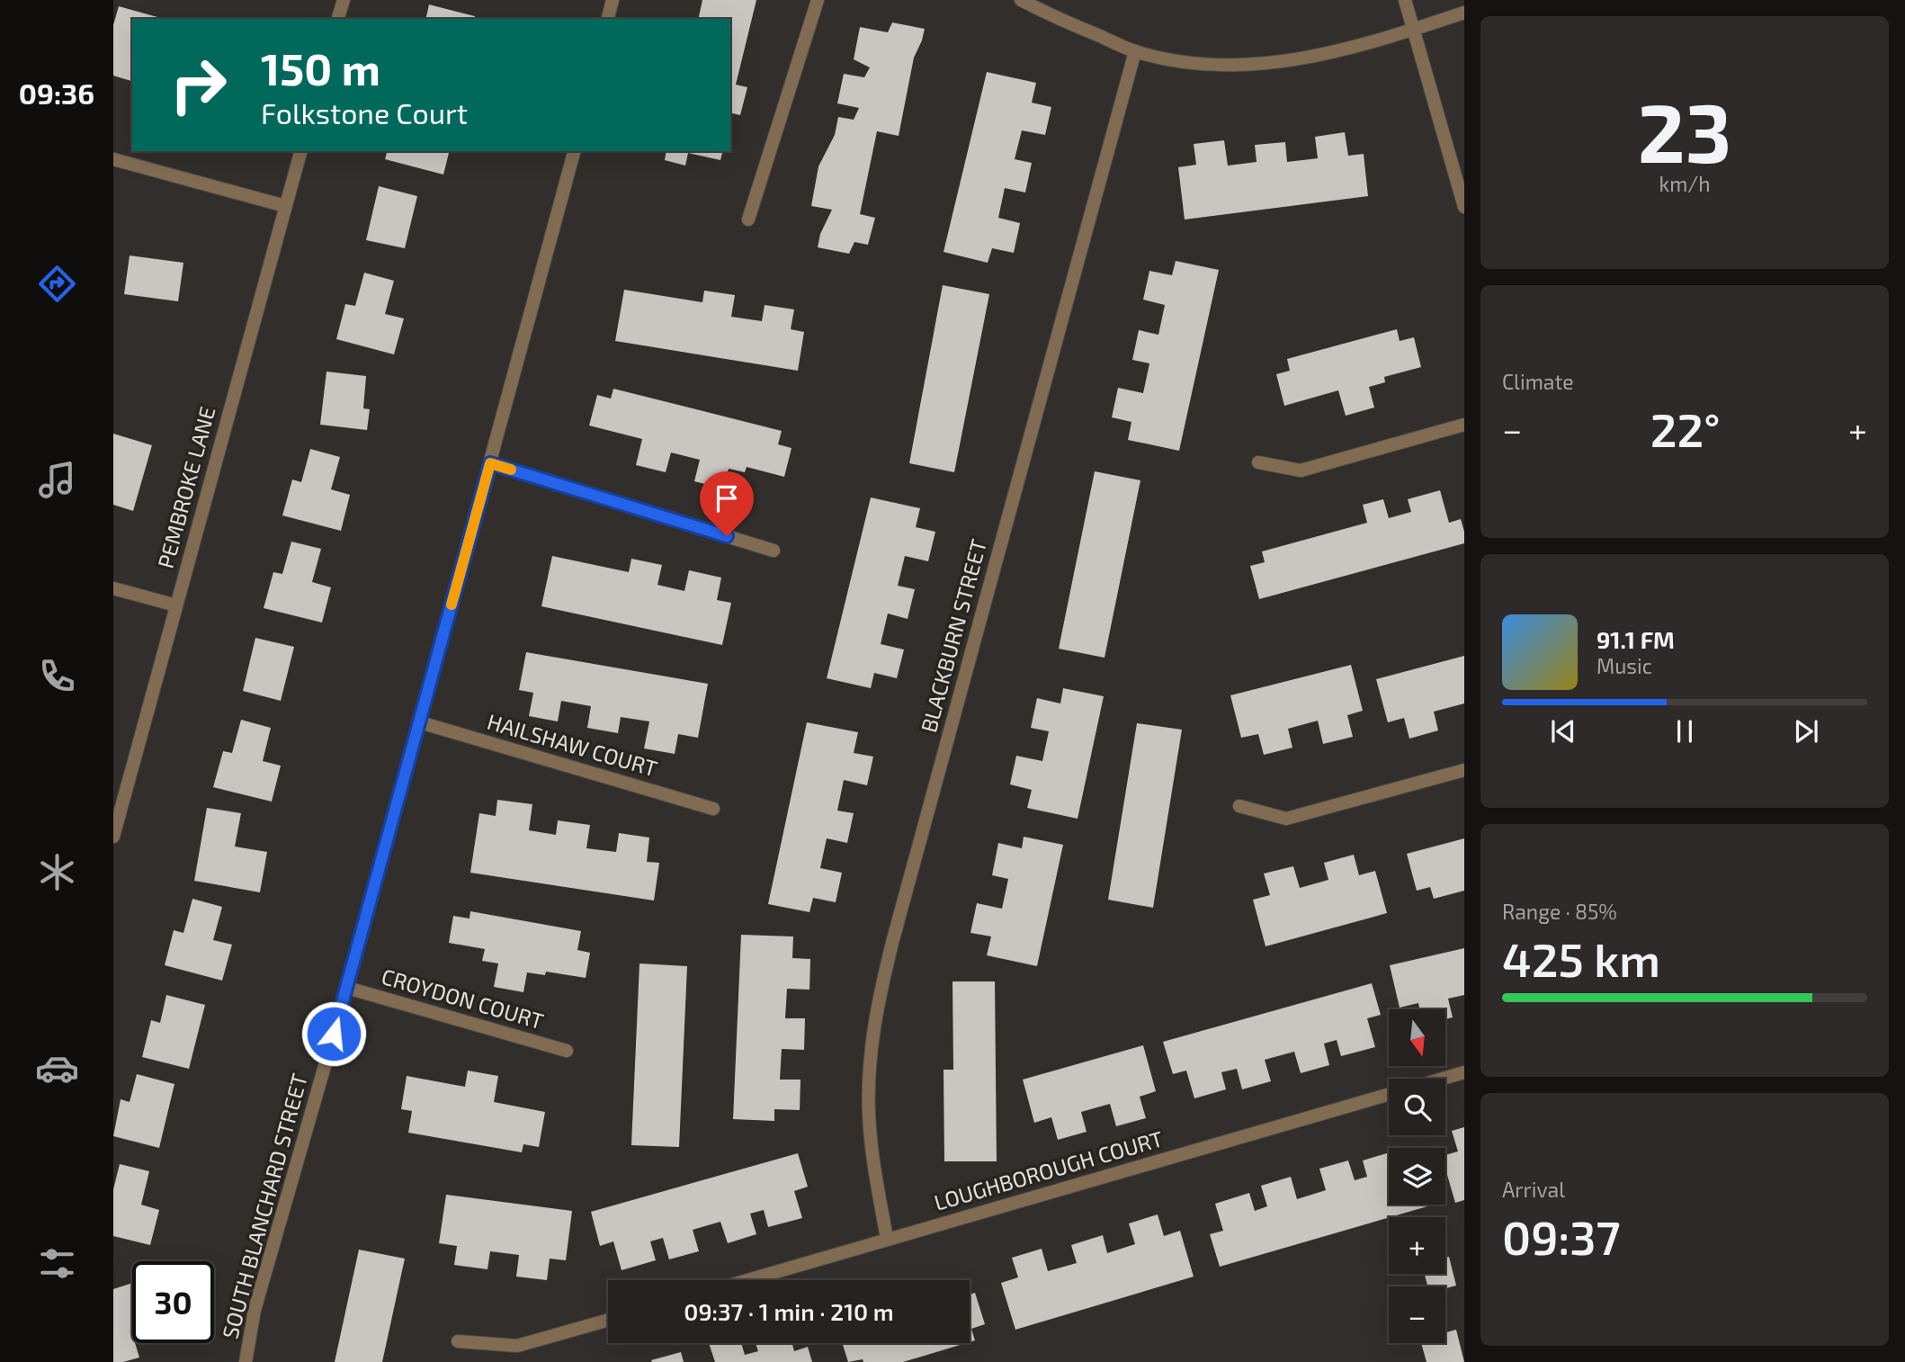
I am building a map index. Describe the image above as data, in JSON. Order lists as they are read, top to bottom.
{
  "streets": {
    "street": [
      "PEMBROKE LANE",
      "BLACKBURN STREET",
      "HAILSHAW COURT",
      "CROYDON COURT",
      "LOUGHBOROUGH COURT",
      "SOUTH BLANCHARD STREET"
    ]
  },
  "crossings": [
    ["BLACKBURN STREET", "LOUGHBOROUGH COURT"],
    ["HAILSHAW COURT", "SOUTH BLANCHARD STREET"],
    ["CROYDON COURT", "SOUTH BLANCHARD STREET"]
  ],
  "north": "bottom",
  "page": {
    "tabs": "09:36",
    "tile": [
      ["23", "km/h"],
      "Climate",
      ["Range · 85%", "425 km"],
      ["Arrival", "09:37"]
    ],
    "turn": ["150 m", "Folkstone Court"],
    "heat": ["−", "22°", "+"],
    "song": ["91.1 FM", "Music"],
    "map_buttons": ["+", "−"],
    "limit": "30",
    "trip": "09:37 · 1 min · 210 m"
  }
}
